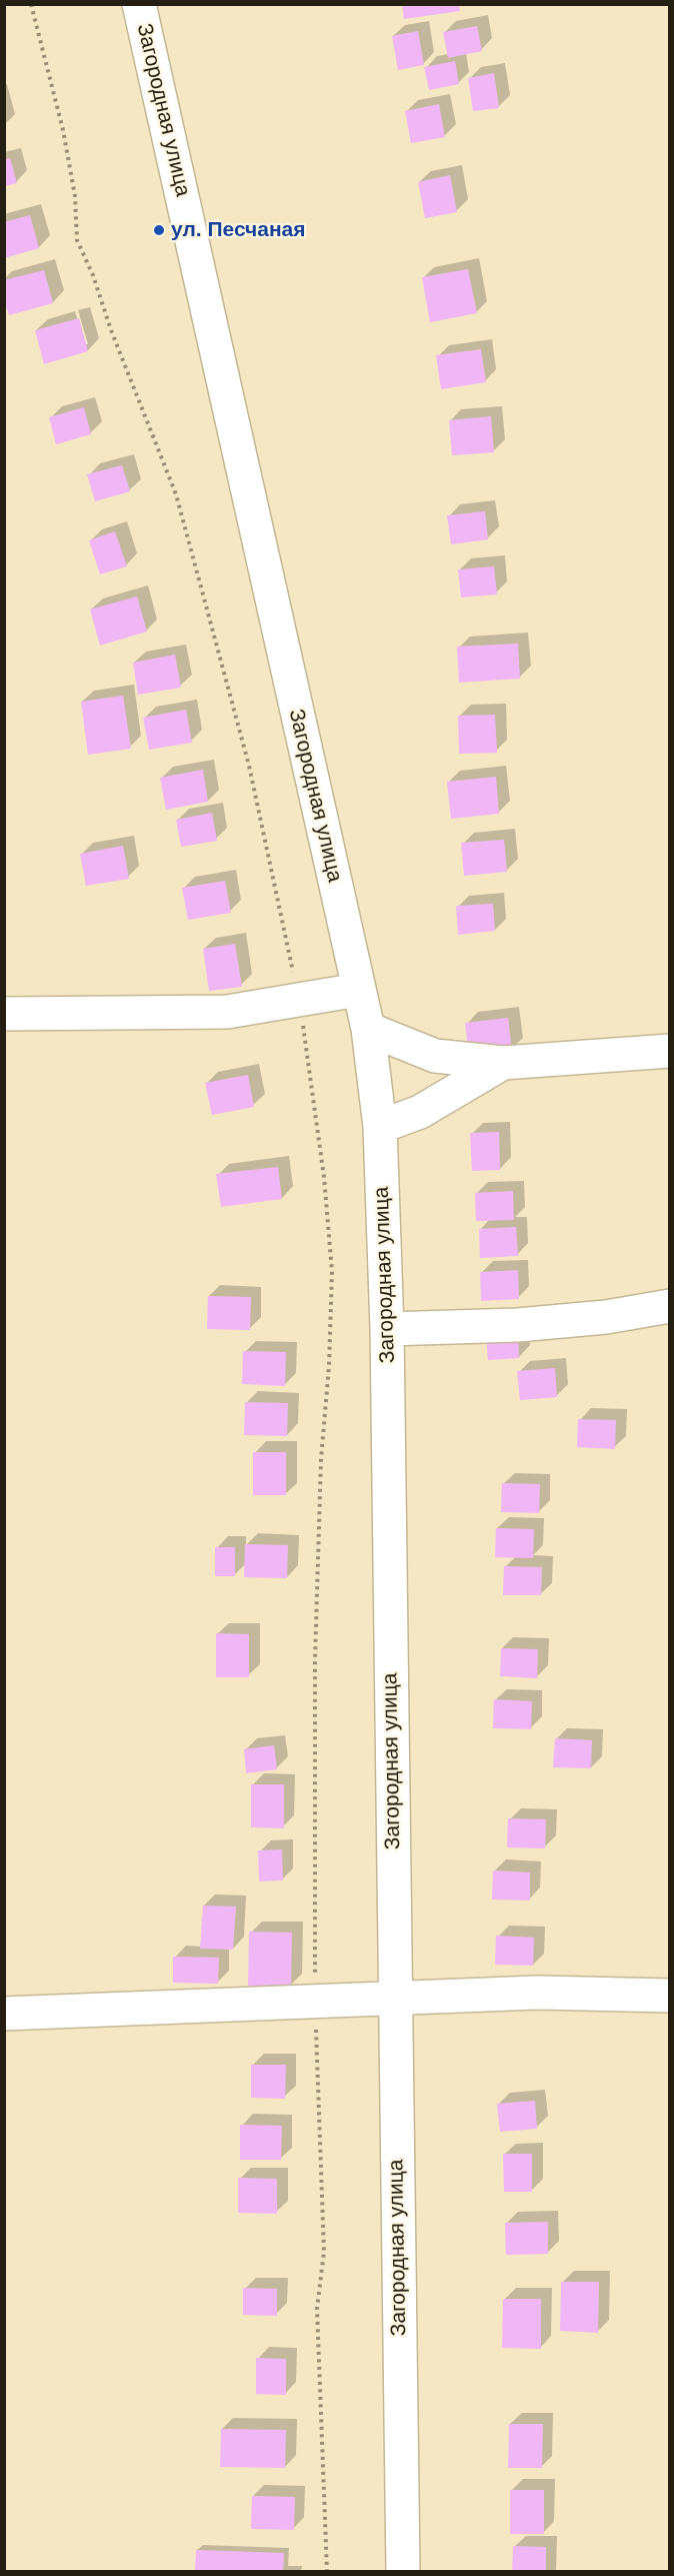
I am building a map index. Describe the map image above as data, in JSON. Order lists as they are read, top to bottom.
{
  "streets": {
    "street": ["Загородная улица"]
  },
  "places": ["ул. Песчаная"]
}
